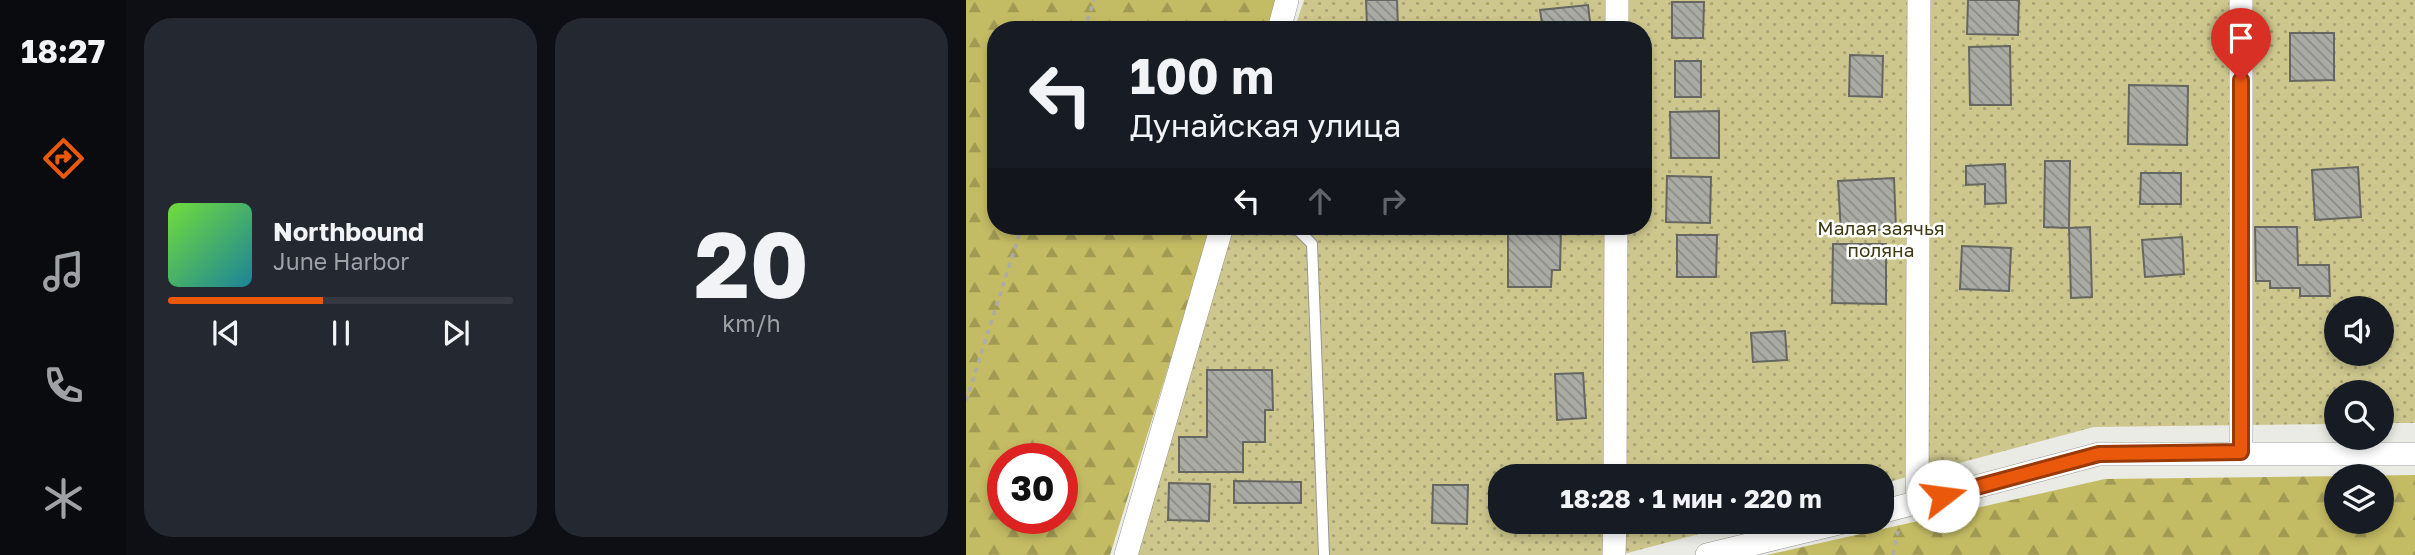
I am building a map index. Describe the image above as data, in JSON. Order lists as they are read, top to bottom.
{
  "parks": ["Малая заячья поляна"],
  "page": {
    "tabs": "18:27",
    "tile": ["20", "km/h"],
    "turn": ["100 m", "Дунайская улица"],
    "song": ["Northbound", "June Harbor"],
    "limit": "30",
    "trip": "18:28 · 1 мин · 220 m"
  }
}
